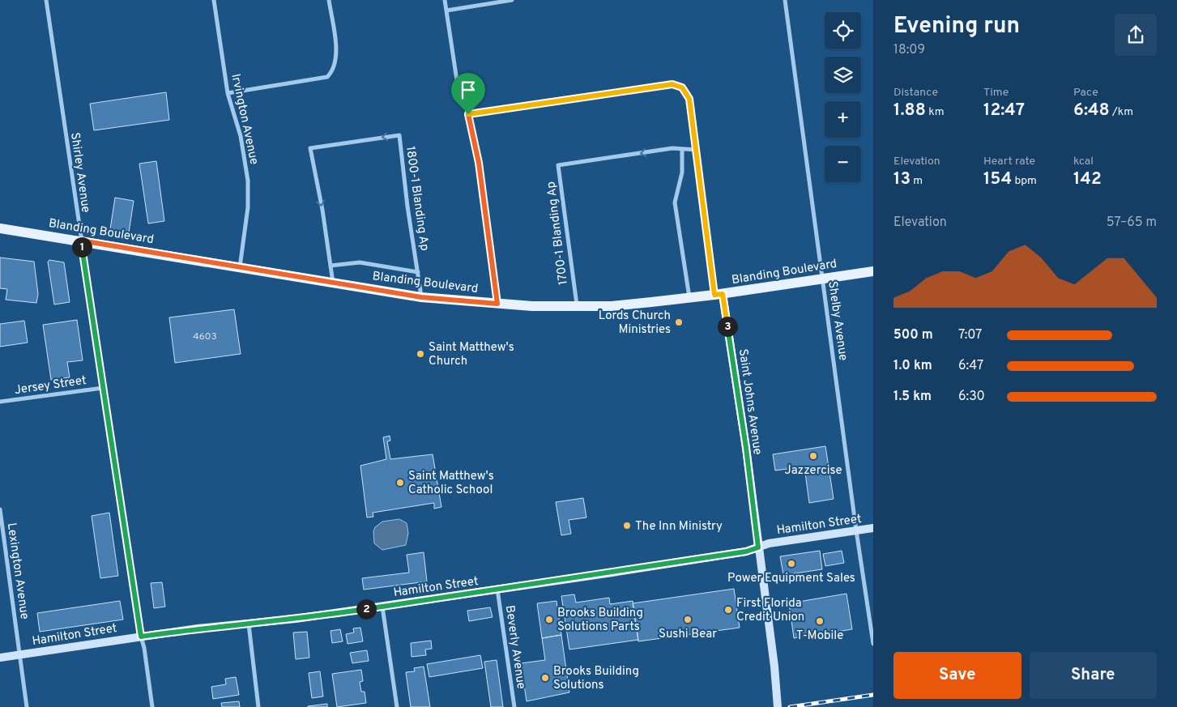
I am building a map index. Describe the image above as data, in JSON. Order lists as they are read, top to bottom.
{
  "streets": {
    "main road": ["Blanding Boulevard"],
    "street": [
      "Irvington Avenue",
      "Shirley Avenue",
      "1800-1 Blanding Ap",
      "1700-1 Blanding Ap",
      "Shelby Avenue",
      "Jersey Street",
      "Saint Johns Avenue",
      "Hamilton Street",
      "Lexington Avenue",
      "Beverly Avenue"
    ]
  },
  "crossings": [
    ["Irvington Avenue", "Blanding Boulevard"],
    ["Shirley Avenue", "Blanding Boulevard"],
    ["Shirley Avenue", "Jersey Street"],
    ["Shirley Avenue", "Hamilton Street"],
    ["1800-1 Blanding Ap", "Blanding Boulevard"],
    ["Blanding Boulevard", "1700-1 Blanding Ap"],
    ["Blanding Boulevard", "Shelby Avenue"],
    ["Blanding Boulevard", "Saint Johns Avenue"],
    ["Shelby Avenue", "Hamilton Street"],
    ["Saint Johns Avenue", "Hamilton Street"],
    ["Hamilton Street", "Lexington Avenue"],
    ["Hamilton Street", "Beverly Avenue"]
  ],
  "places": [
    "Lords Church Ministries",
    "Saint Matthew's Church",
    "Jazzercise",
    "Saint Matthew's Catholic School",
    "The Inn Ministry",
    "Power Equipment Sales",
    "First Florida Credit Union",
    "Brooks Building Solutions Parts",
    "Sushi Bear",
    "T-Mobile",
    "Brooks Building Solutions"
  ],
  "house_numbers": ["4603"],
  "page": {
    "heading": ["Evening run", "18:09"],
    "map_buttons": ["+", "−"],
    "stats": [
      ["Distance", "1.88 km"],
      ["Time", "12:47"],
      ["Pace", "6:48 /km"],
      ["Elevation", "13 m"],
      ["Heart rate", "154 bpm"],
      ["kcal", "142"]
    ],
    "chart": ["Elevation", "57–65 m"],
    "pins": ["1", "3", "2"],
    "list": [
      {
        "name": "500 m",
        "note": "7:07"
      },
      {
        "name": "1.0 km",
        "note": "6:47"
      },
      {
        "name": "1.5 km",
        "note": "6:30"
      }
    ],
    "buttons": ["Save", "Share"]
  }
}
